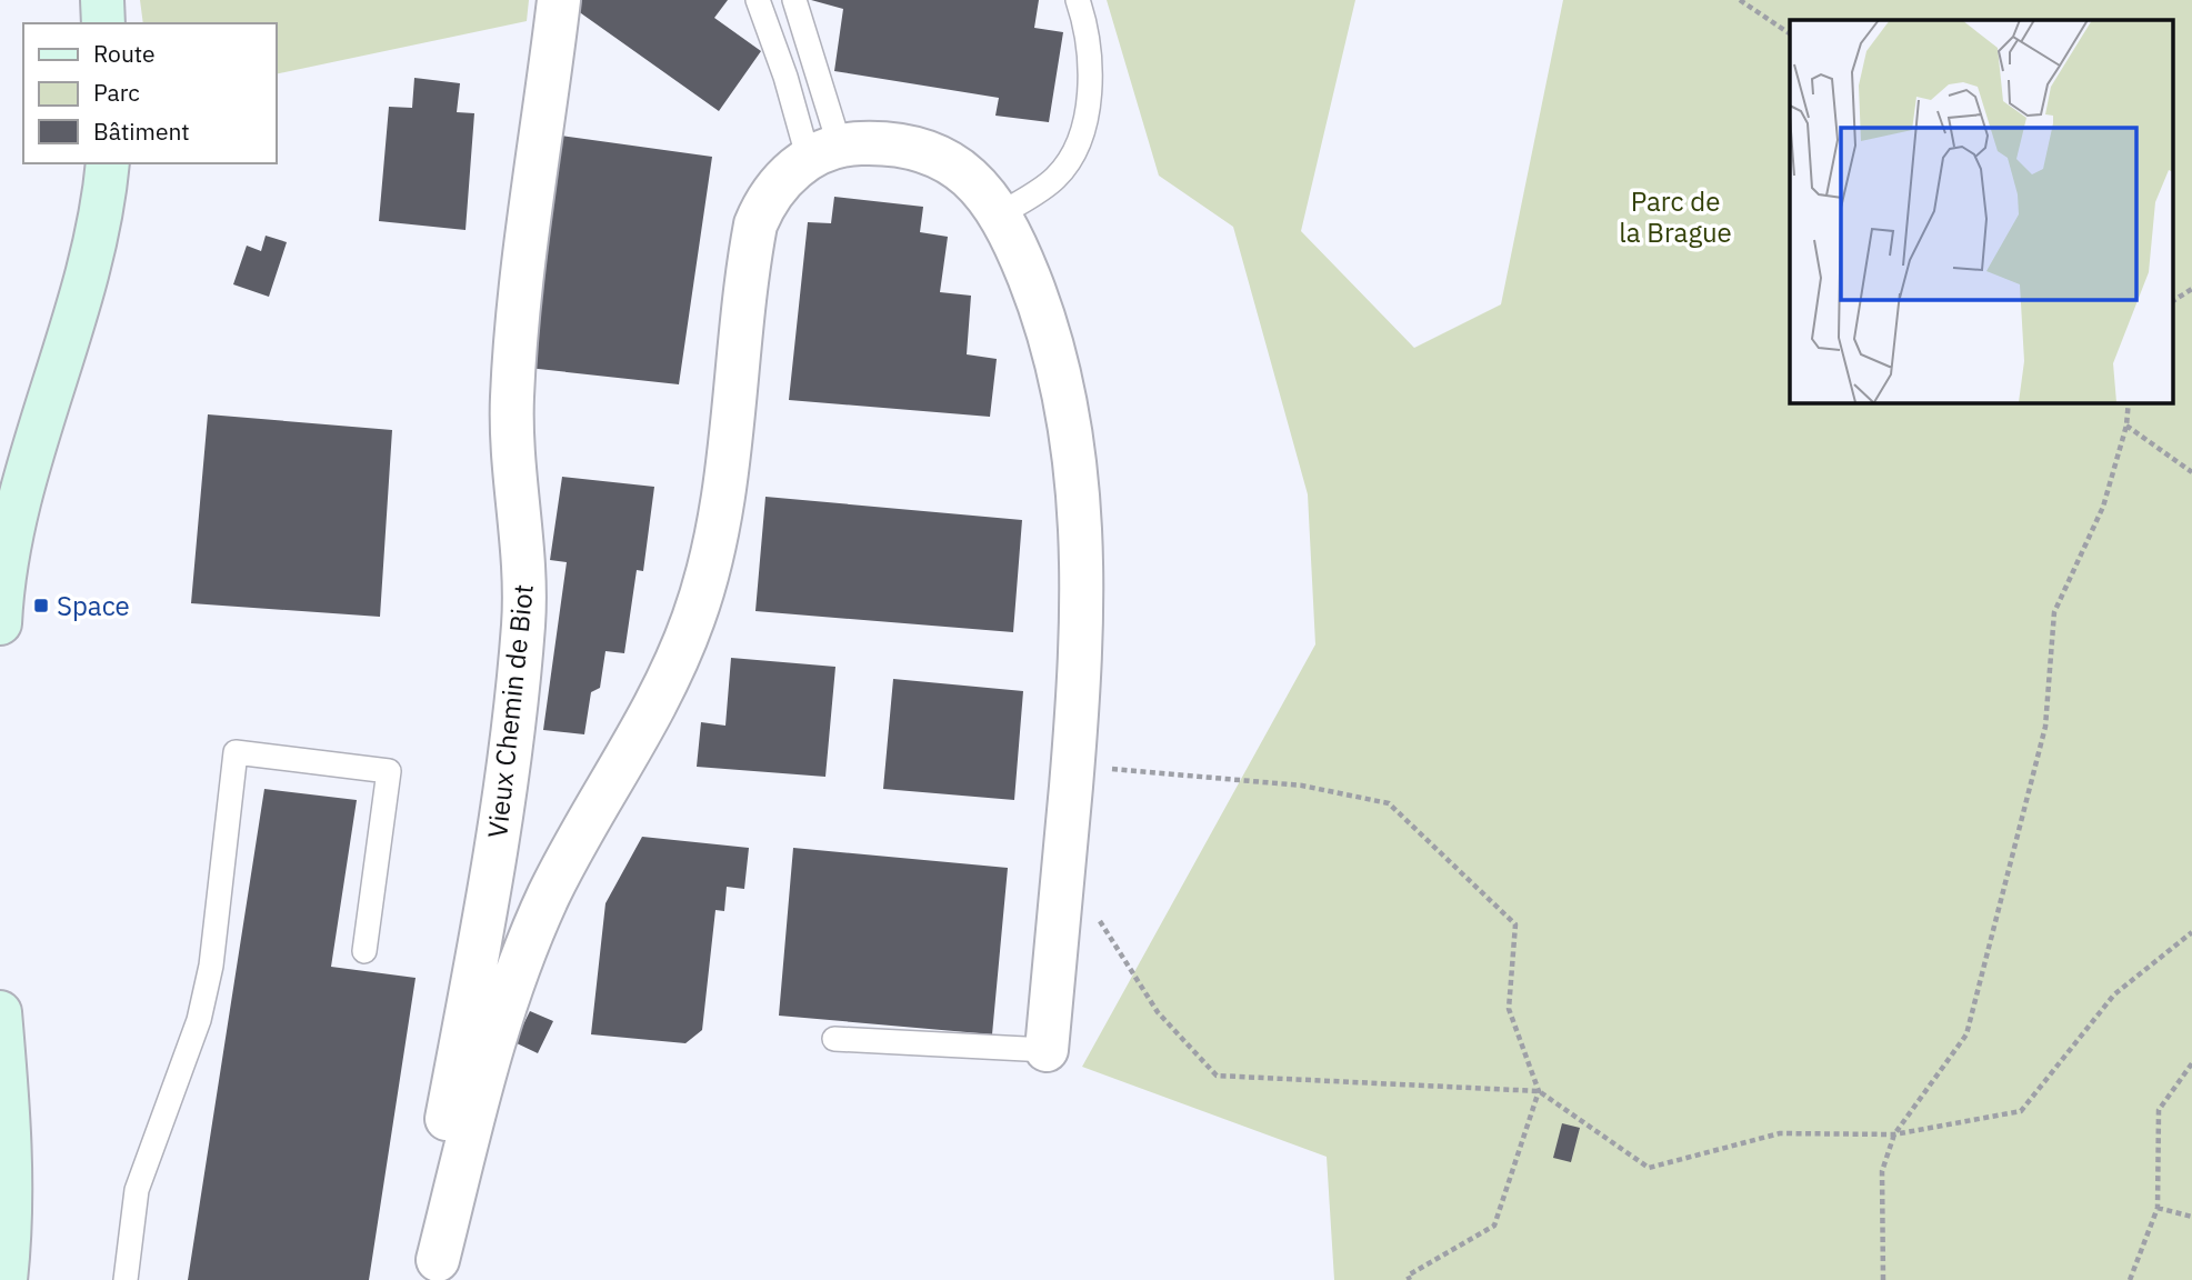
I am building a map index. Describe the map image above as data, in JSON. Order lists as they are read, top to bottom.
{
  "streets": {
    "street": ["Vieux Chemin de Biot"]
  },
  "parks": ["Parc de la Brague"],
  "places": {
    "transit": ["Space"]
  },
  "legend": ["Route", "Parc", "Bâtiment"]
}
